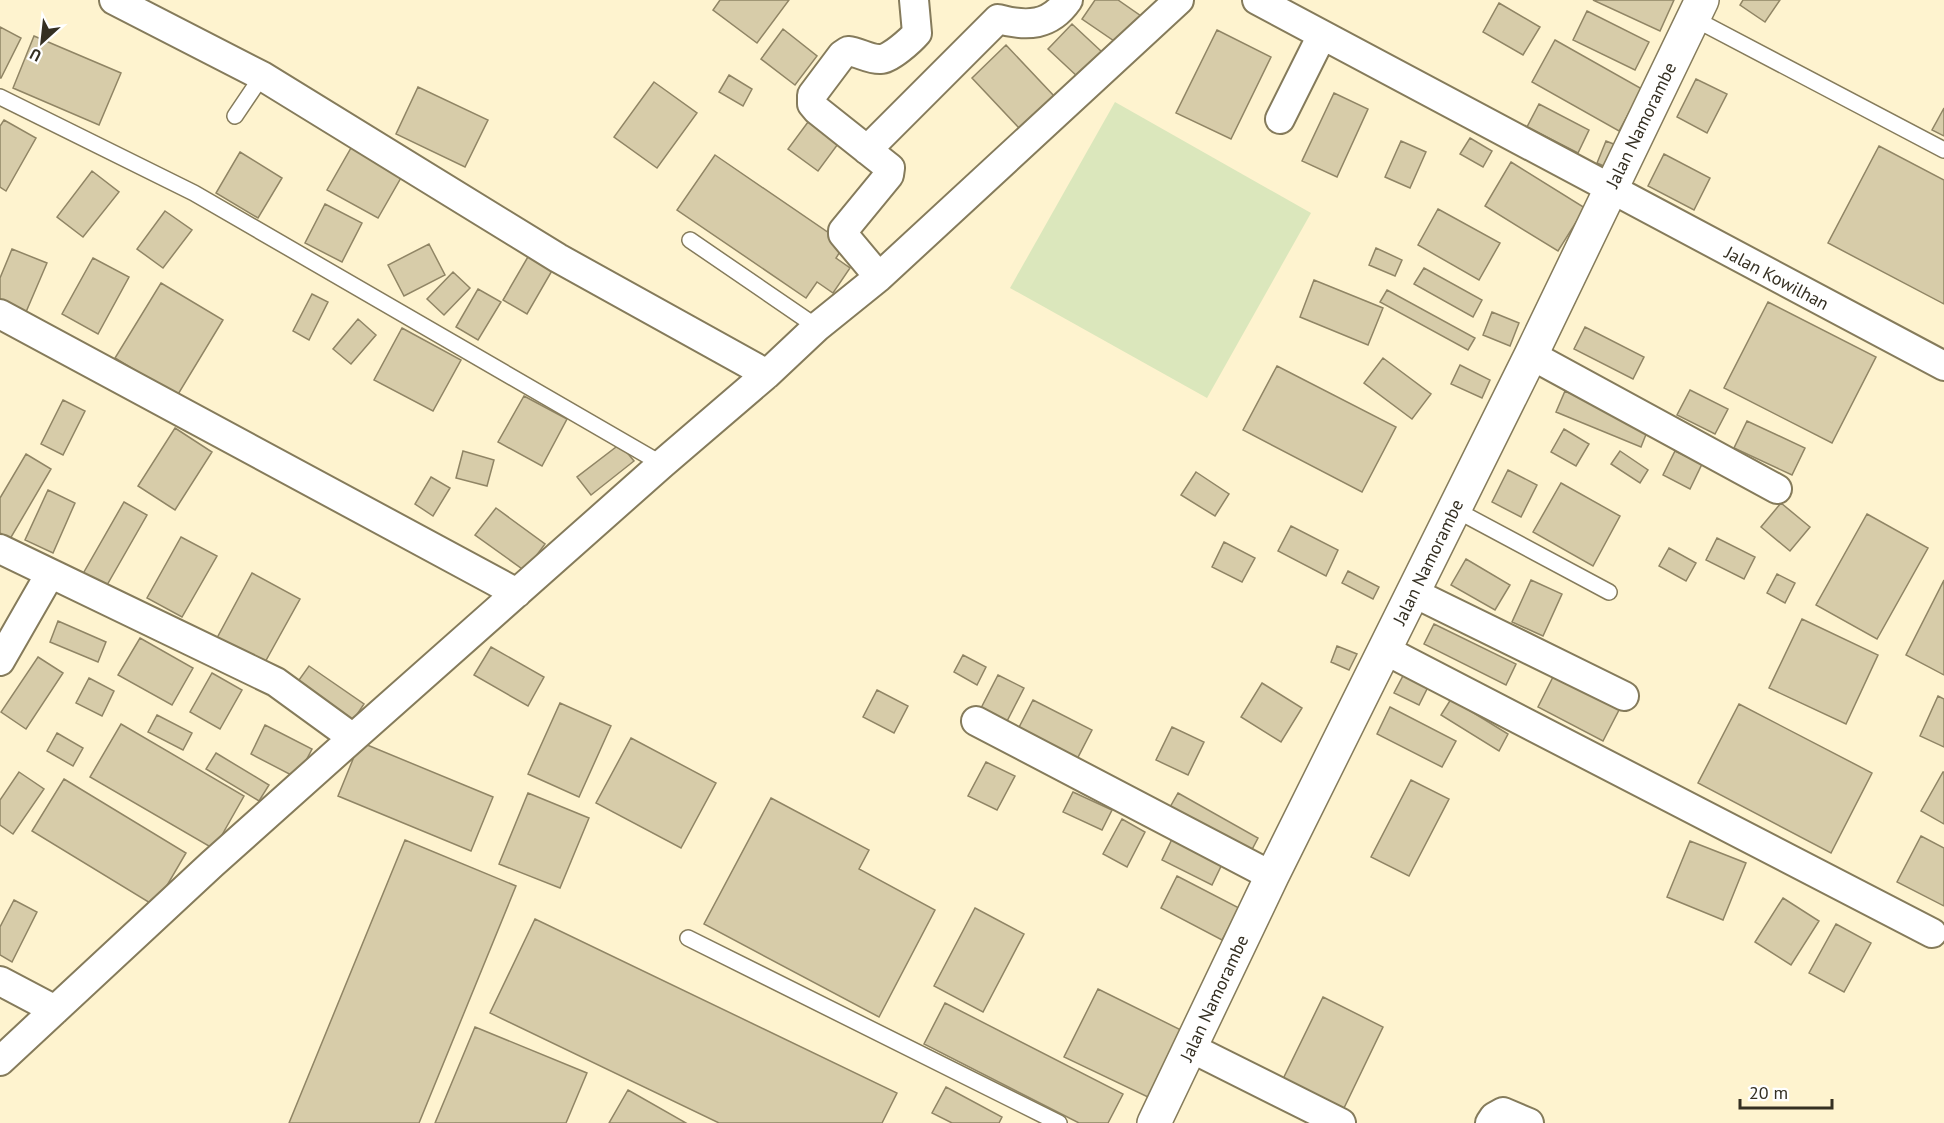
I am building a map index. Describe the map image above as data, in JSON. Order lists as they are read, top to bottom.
{
  "streets": {
    "main road": ["Jalan Namorambe"],
    "street": ["Jalan Kowilhan"]
  },
  "crossings": [
    ["Jalan Namorambe", "Jalan Kowilhan"]
  ],
  "scale_bar": "20 m",
  "north": "bottom left"
}
